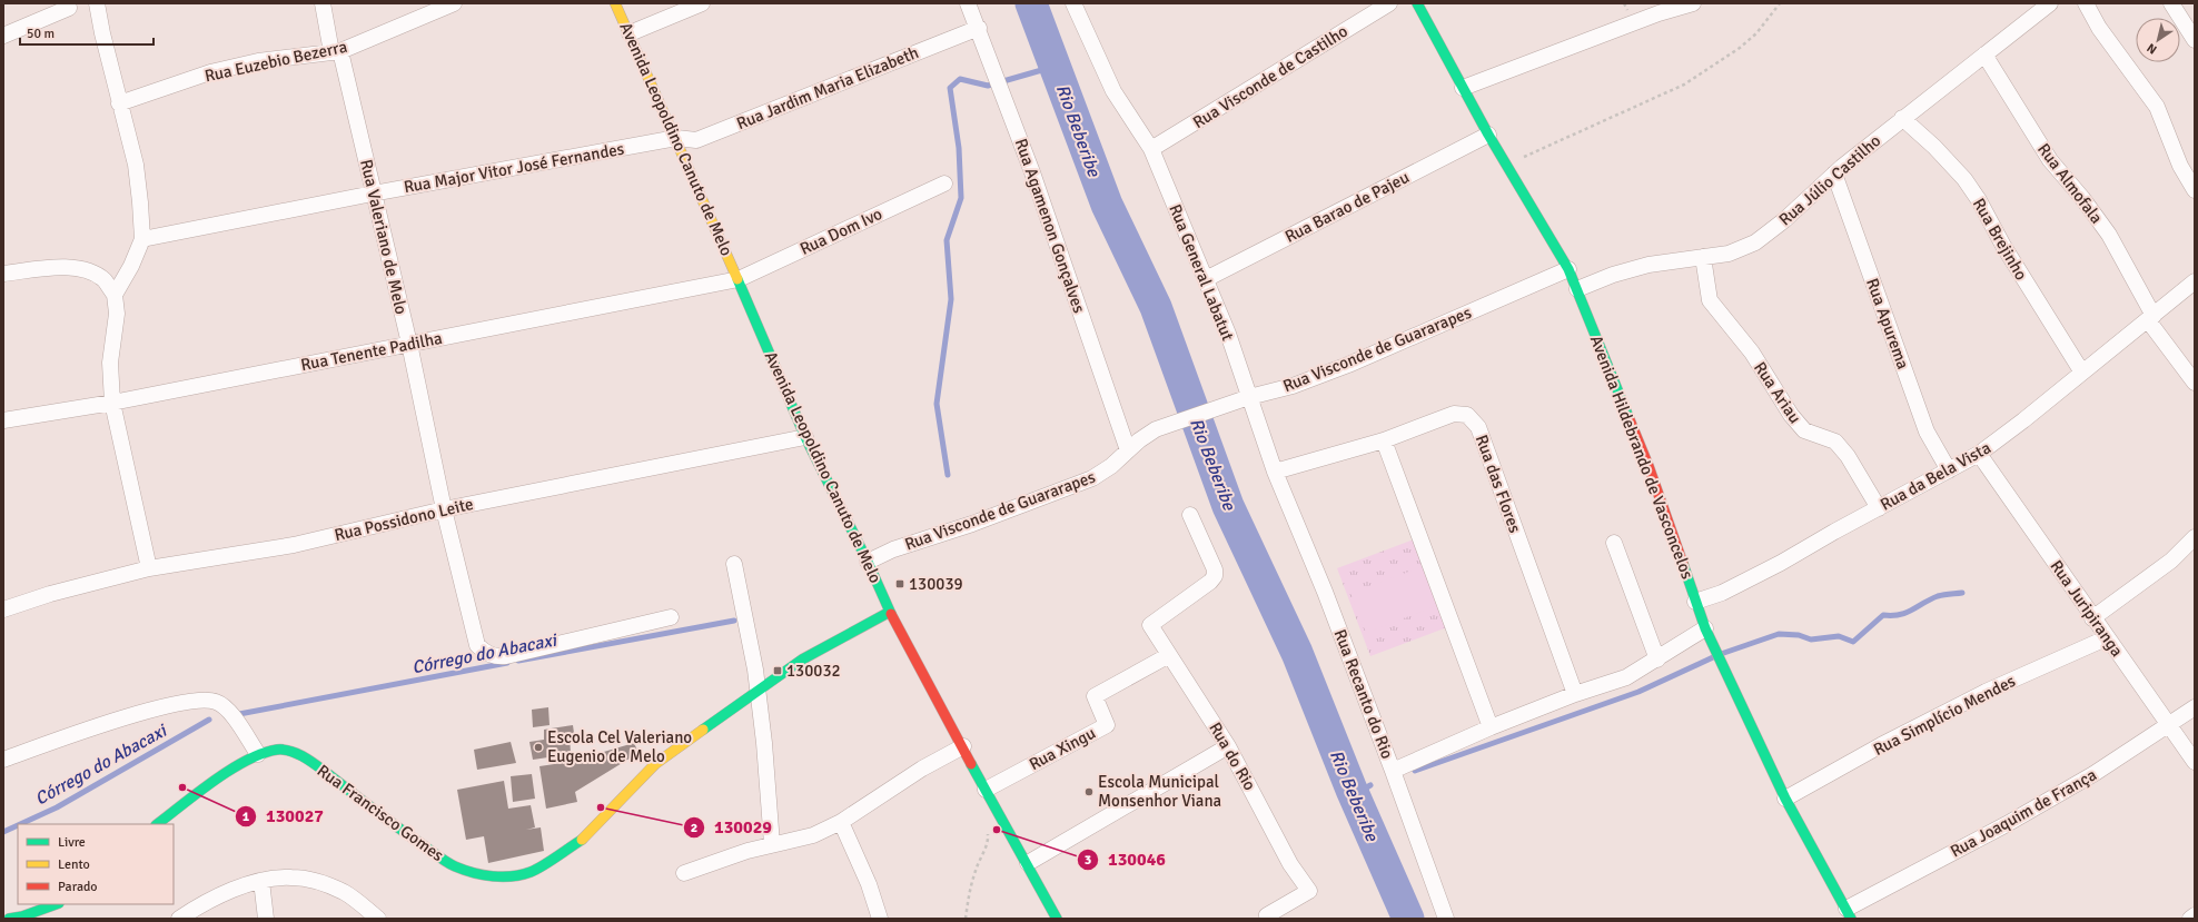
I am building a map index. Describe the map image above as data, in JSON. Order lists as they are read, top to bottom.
{
  "streets": {
    "street": [
      "Rua Euzebio Bezerra",
      "Rua Visconde de Castilho",
      "Rua Jardim Maria Elizabeth",
      "Avenida Leopoldino Canuto de Melo",
      "Rua Major Vitor José Fernandes",
      "Rua Júlio Castilho",
      "Rua Almofala",
      "Rua Barao de Pajeu",
      "Rua Agamenon Gonçalves",
      "Rua Dom Ivo",
      "Rua Valeriano de Melo",
      "Rua Brejinho",
      "Rua General Labatut",
      "Rua Apurema",
      "Rua Visconde de Guararapes",
      "Rua Tenente Padilha",
      "Rua Ariau",
      "Avenida Hildebrando de Vasconcelos",
      "Rua da Bela Vista",
      "Rua das Flores",
      "Rua Possidono Leite",
      "Rua Juripiranga",
      "Rua Recanto do Rio",
      "Rua Simplício Mendes",
      "Rua Xingu",
      "Rua do Rio",
      "Rua Francisco Gomes",
      "Rua Joaquim de França"
    ]
  },
  "crossings": [
    ["Rua Euzebio Bezerra", "Rua Valeriano de Melo"],
    ["Rua Visconde de Castilho", "Rua General Labatut"],
    ["Rua Jardim Maria Elizabeth", "Avenida Leopoldino Canuto de Melo"],
    ["Rua Jardim Maria Elizabeth", "Rua Major Vitor José Fernandes"],
    ["Rua Jardim Maria Elizabeth", "Rua Agamenon Gonçalves"],
    ["Avenida Leopoldino Canuto de Melo", "Rua Major Vitor José Fernandes"],
    ["Avenida Leopoldino Canuto de Melo", "Rua Dom Ivo"],
    ["Avenida Leopoldino Canuto de Melo", "Rua Visconde de Guararapes"],
    ["Avenida Leopoldino Canuto de Melo", "Rua Tenente Padilha"],
    ["Avenida Leopoldino Canuto de Melo", "Rua Possidono Leite"],
    ["Avenida Leopoldino Canuto de Melo", "Rua Xingu"],
    ["Avenida Leopoldino Canuto de Melo", "Rua Francisco Gomes"],
    ["Rua Major Vitor José Fernandes", "Rua Valeriano de Melo"],
    ["Rua Júlio Castilho", "Rua Almofala"],
    ["Rua Júlio Castilho", "Rua Brejinho"],
    ["Rua Júlio Castilho", "Rua Apurema"],
    ["Rua Júlio Castilho", "Rua Ariau"],
    ["Rua Júlio Castilho", "Avenida Hildebrando de Vasconcelos"],
    ["Rua Almofala", "Rua da Bela Vista"],
    ["Rua Barao de Pajeu", "Rua General Labatut"],
    ["Rua Barao de Pajeu", "Avenida Hildebrando de Vasconcelos"],
    ["Rua Agamenon Gonçalves", "Rua Visconde de Guararapes"],
    ["Rua Dom Ivo", "Rua Tenente Padilha"],
    ["Rua Valeriano de Melo", "Rua Tenente Padilha"],
    ["Rua Valeriano de Melo", "Rua Possidono Leite"],
    ["Rua Brejinho", "Rua da Bela Vista"],
    ["Rua General Labatut", "Rua Visconde de Guararapes"],
    ["Rua General Labatut", "Rua Recanto do Rio"],
    ["Rua Apurema", "Rua da Bela Vista"],
    ["Rua Visconde de Guararapes", "Avenida Hildebrando de Vasconcelos"],
    ["Rua Visconde de Guararapes", "Rua Recanto do Rio"],
    ["Rua Ariau", "Rua da Bela Vista"],
    ["Avenida Hildebrando de Vasconcelos", "Rua da Bela Vista"],
    ["Avenida Hildebrando de Vasconcelos", "Rua Recanto do Rio"],
    ["Avenida Hildebrando de Vasconcelos", "Rua Simplício Mendes"],
    ["Avenida Hildebrando de Vasconcelos", "Rua Joaquim de França"],
    ["Rua da Bela Vista", "Rua Juripiranga"],
    ["Rua das Flores", "Rua Recanto do Rio"],
    ["Rua Juripiranga", "Rua Simplício Mendes"],
    ["Rua Juripiranga", "Rua Joaquim de França"],
    ["Rua Xingu", "Rua do Rio"]
  ],
  "water": ["Rio Beberibe", "Córrego do Abacaxi"],
  "places": {
    "transit": ["130039", "130032"],
    "other": [
      "Escola Cel Valeriano Eugenio de Melo",
      "130027",
      "Escola Municipal Monsenhor Viana",
      "130029",
      "130046"
    ]
  },
  "legend": ["Livre", "Lento", "Parado"],
  "scale_bar": "50 m",
  "north": "bottom left"
}
